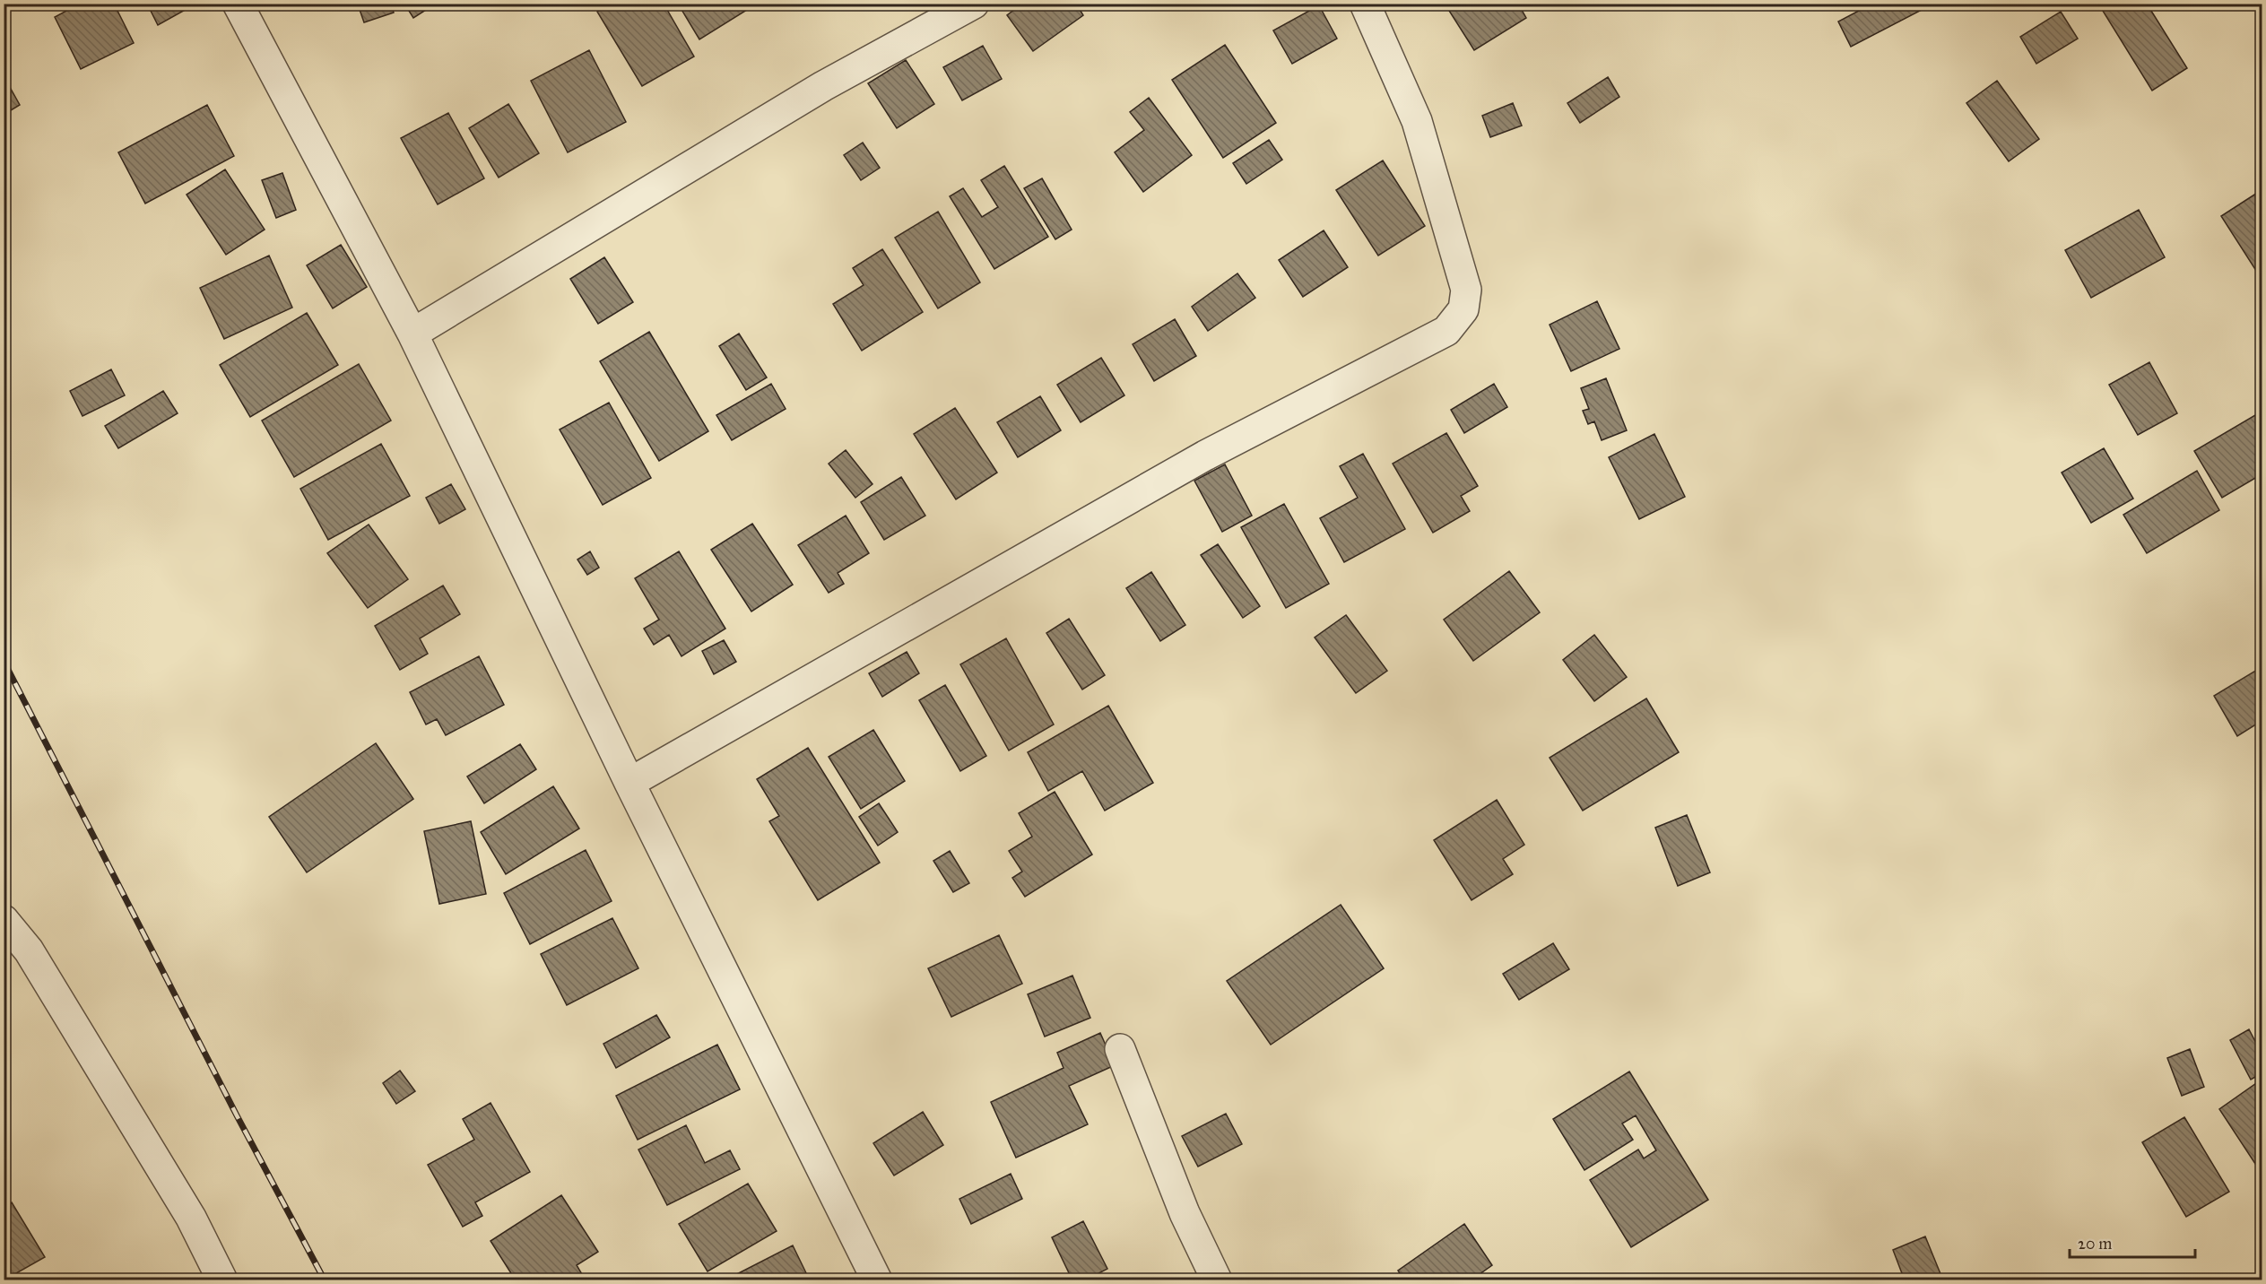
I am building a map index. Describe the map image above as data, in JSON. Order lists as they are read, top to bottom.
{
  "scale_bar": "20 m"
}
